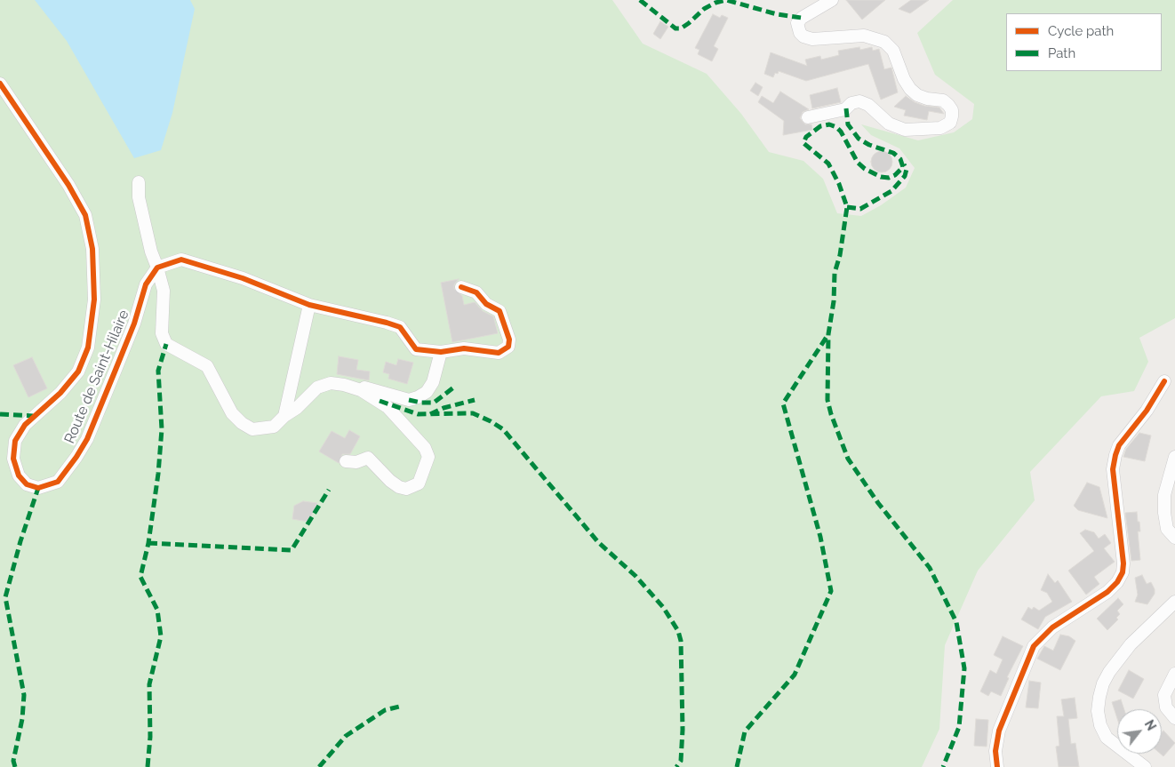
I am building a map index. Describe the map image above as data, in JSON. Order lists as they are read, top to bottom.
{
  "streets": {
    "street": ["Route de Saint-Hilaire"]
  },
  "legend": ["Cycle path", "Path"],
  "north": "top right"
}
